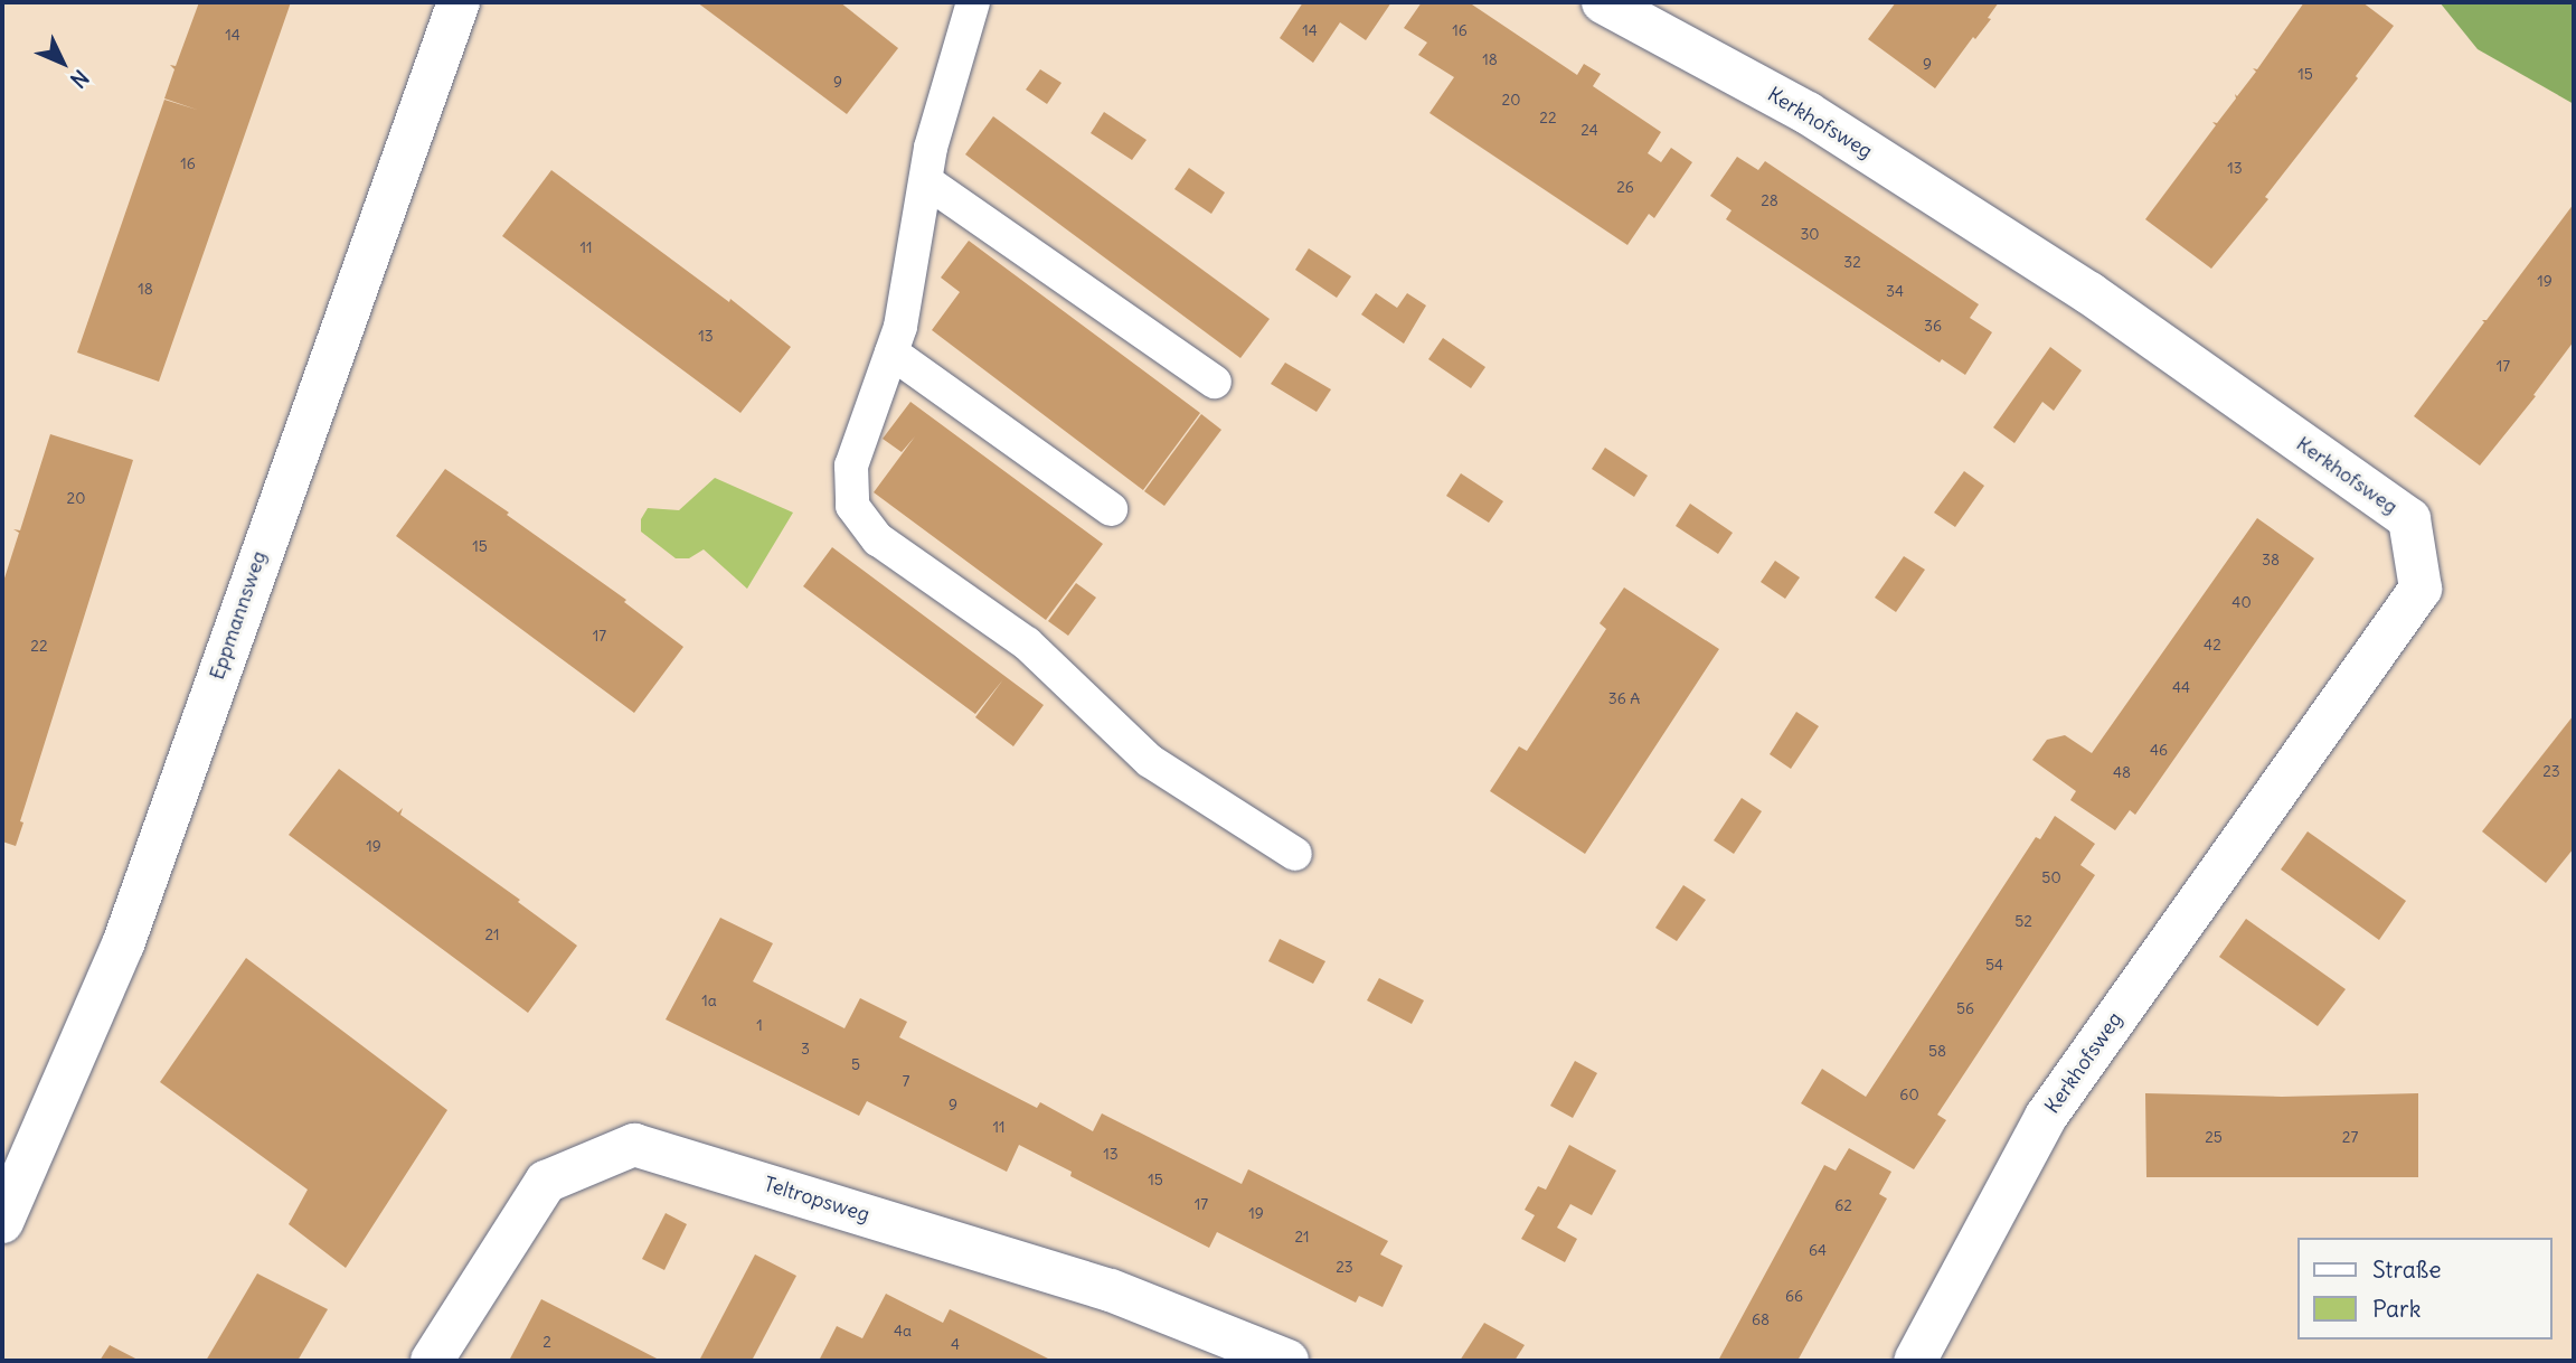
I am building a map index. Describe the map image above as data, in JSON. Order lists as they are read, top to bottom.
{
  "streets": {
    "street": ["Kerkhofsweg", "Eppmannsweg", "Teltropsweg"]
  },
  "house_numbers": [
    "14",
    "16",
    "14",
    "18",
    "9",
    "15",
    "9",
    "20",
    "22",
    "24",
    "16",
    "13",
    "26",
    "28",
    "30",
    "11",
    "32",
    "19",
    "18",
    "34",
    "36",
    "13",
    "17",
    "20",
    "15",
    "38",
    "40",
    "17",
    "42",
    "22",
    "44",
    "36 A",
    "46",
    "23",
    "48",
    "19",
    "50",
    "52",
    "21",
    "54",
    "1a",
    "56",
    "1",
    "3",
    "58",
    "5",
    "7",
    "60",
    "9",
    "11",
    "25",
    "27",
    "13",
    "15",
    "17",
    "62",
    "19",
    "21",
    "64",
    "23",
    "66",
    "68",
    "4a",
    "2",
    "4"
  ],
  "legend": ["Straße", "Park"],
  "north": "bottom right"
}
